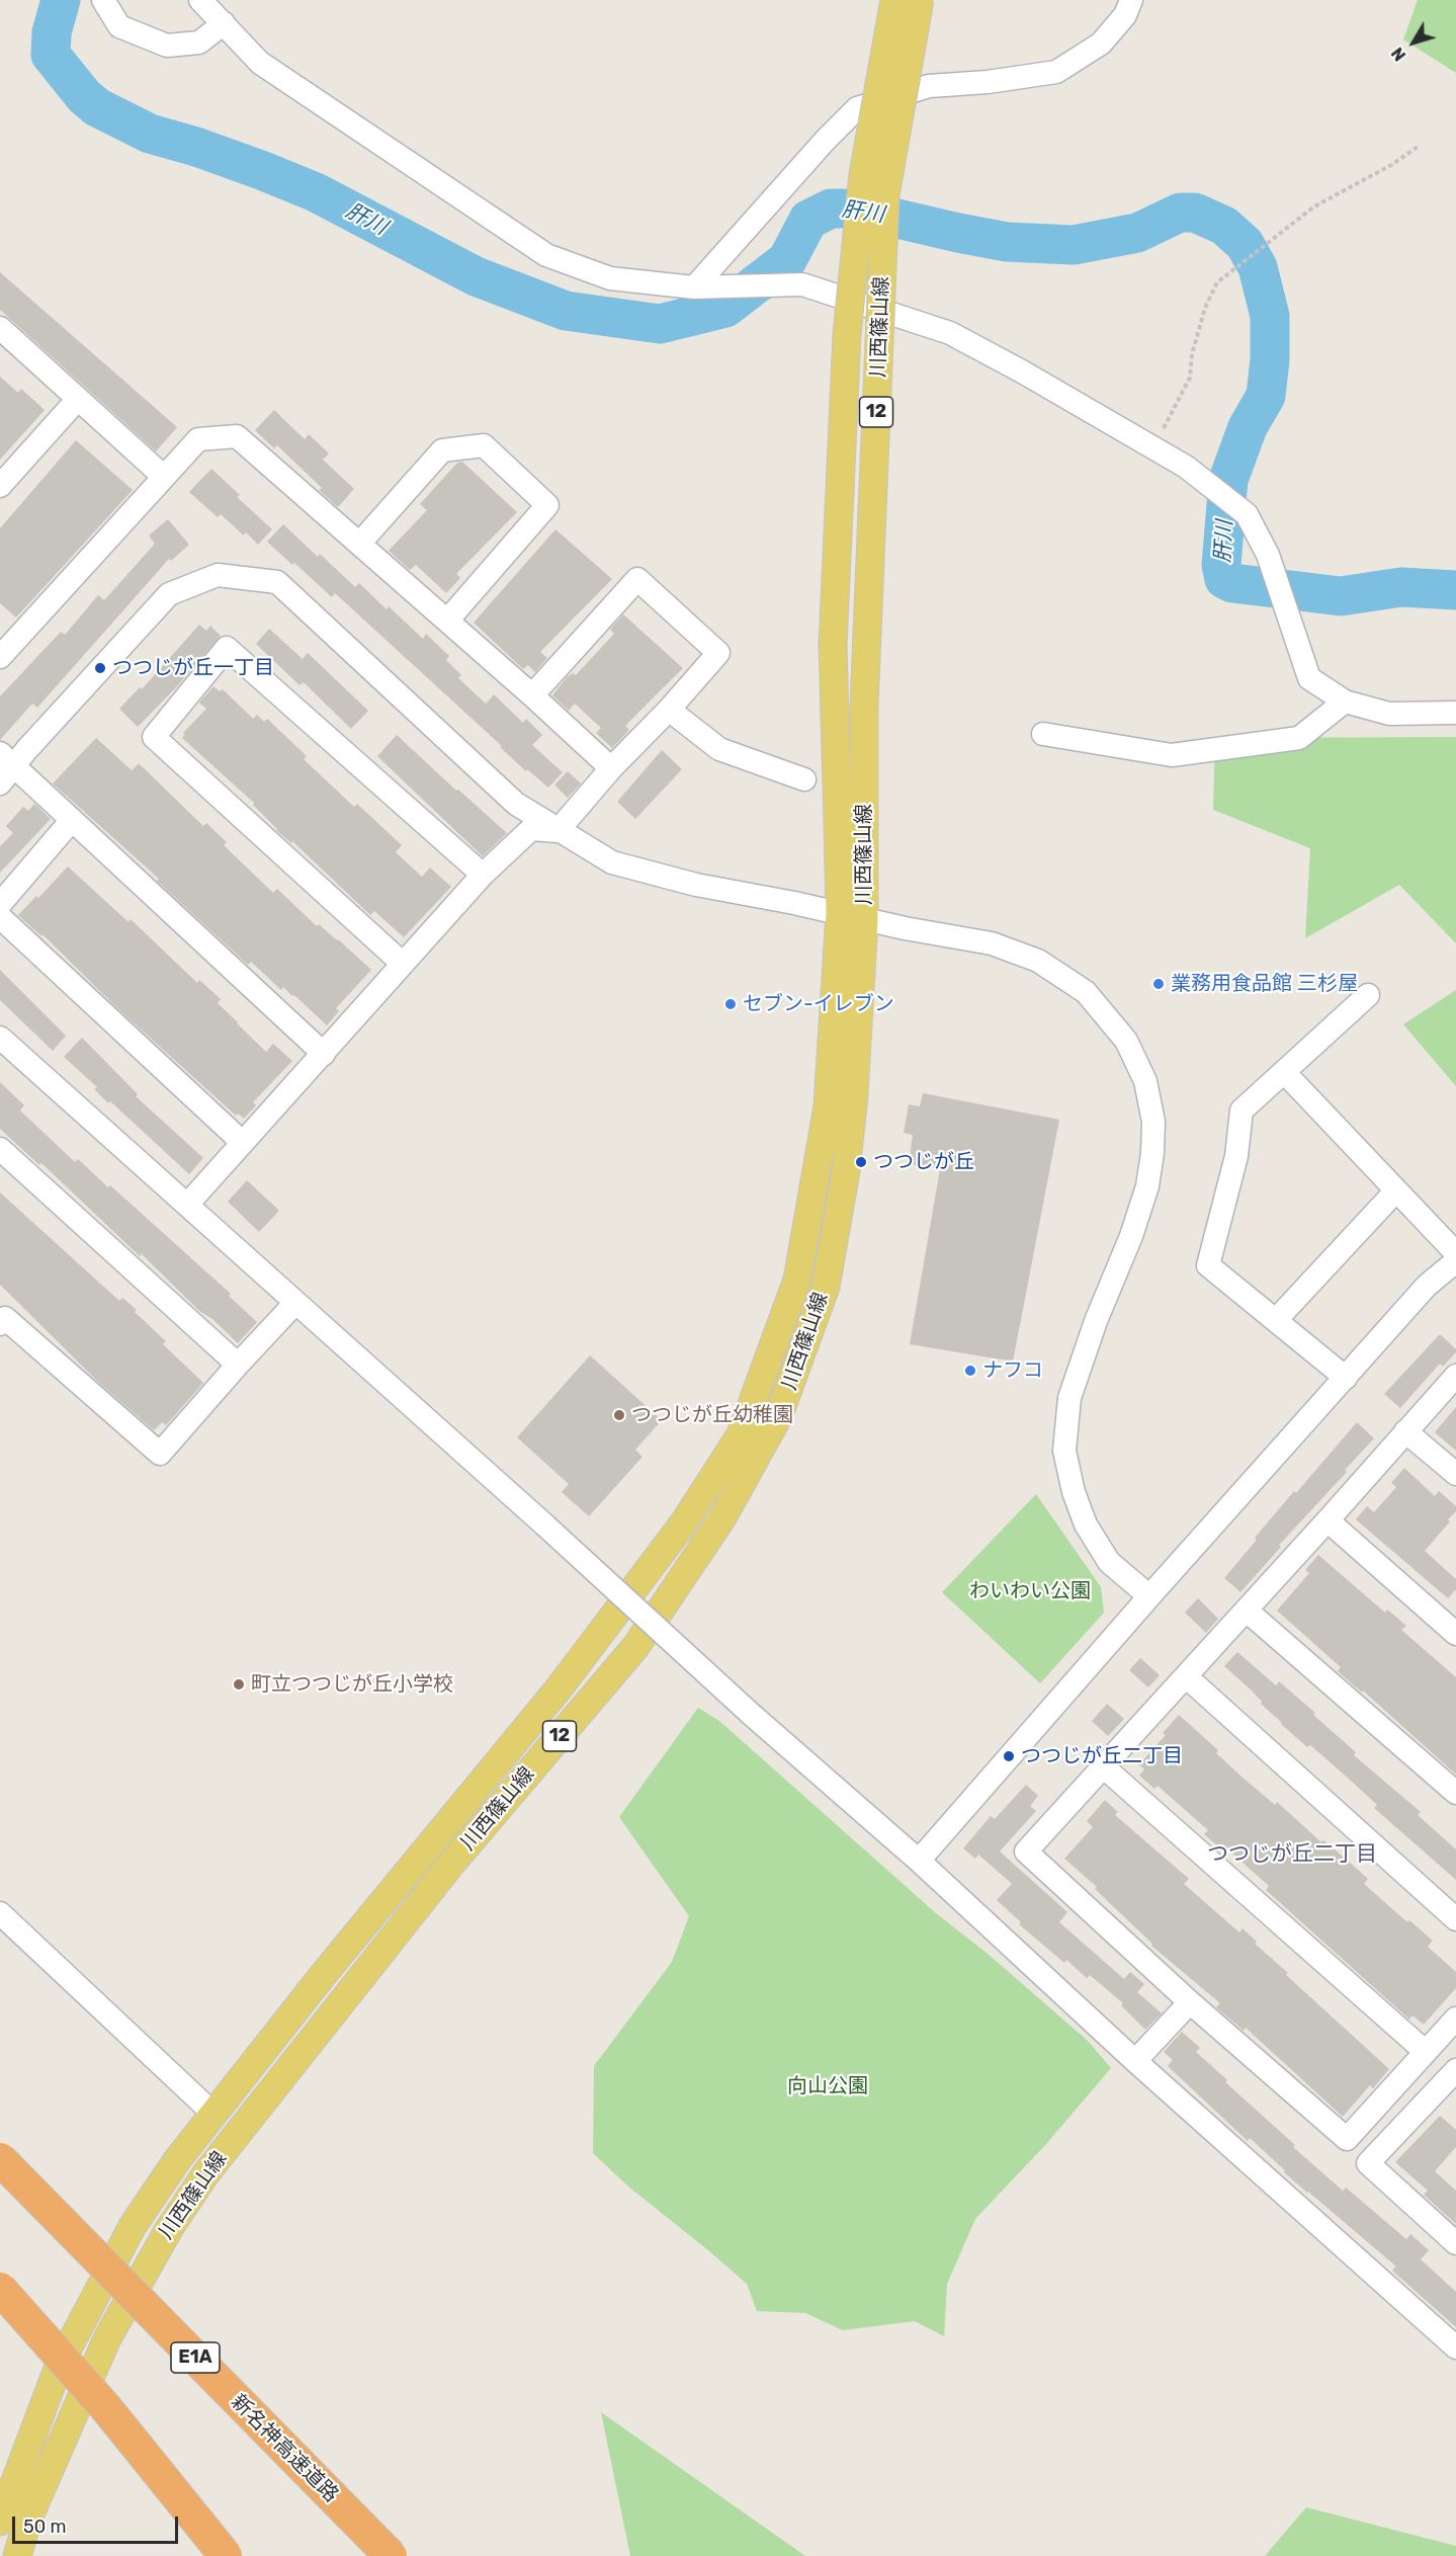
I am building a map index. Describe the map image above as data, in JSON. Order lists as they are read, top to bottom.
{
  "streets": {
    "highway": ["E1A", "新名神高速道路"],
    "main road": ["川西篠山線", "12"]
  },
  "districts": ["つつじが丘二丁目"],
  "water": ["肝川"],
  "parks": ["わいわい公園", "向山公園"],
  "places": [
    "つつじが丘一丁目",
    "業務用食品館 三杉屋",
    "セブン-イレブン",
    "つつじが丘",
    "ナフコ",
    "つつじが丘幼稚園",
    "町立つつじが丘小学校",
    "つつじが丘二丁目"
  ],
  "scale_bar": "50 m",
  "north": "bottom left"
}
